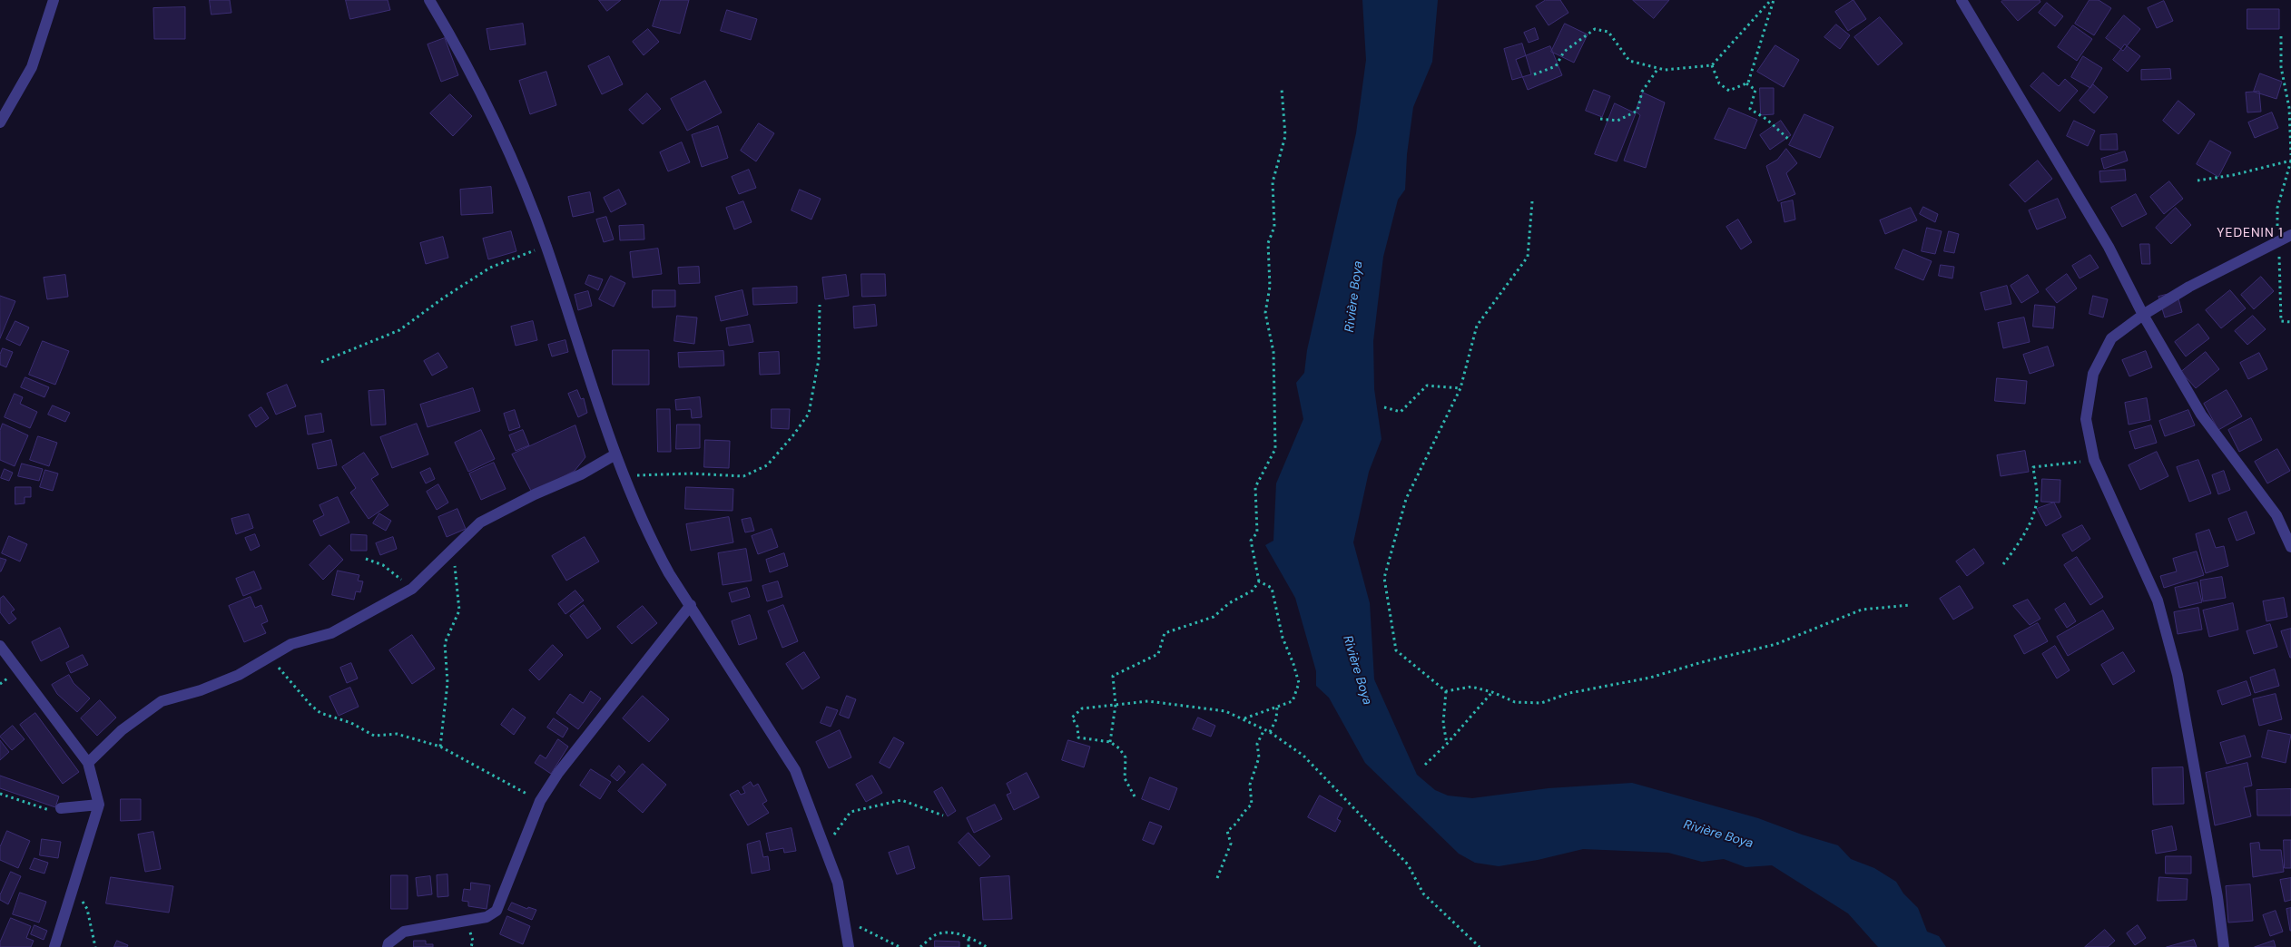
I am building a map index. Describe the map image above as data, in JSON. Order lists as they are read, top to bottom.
{
  "districts": ["YEDENIN 1"],
  "water": ["Rivière Boya"]
}
